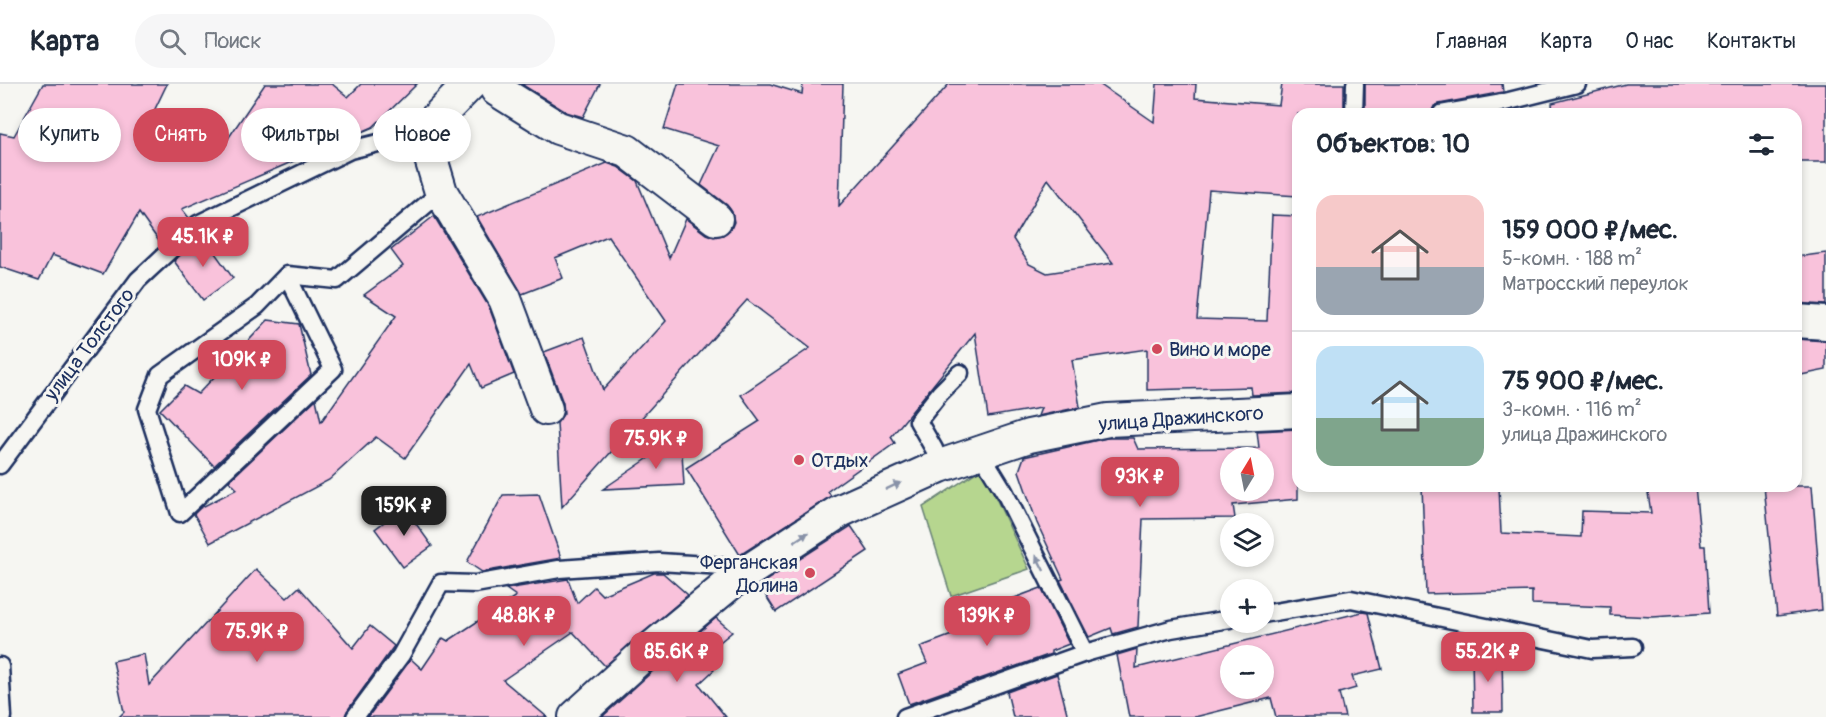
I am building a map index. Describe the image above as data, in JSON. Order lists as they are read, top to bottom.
{
  "streets": {
    "street": ["улица Дражинского"],
    "lane": ["улица Толстого"]
  },
  "places": ["Вино и море", "Отдых", "Ферганская Долина"],
  "north": "top",
  "page": {
    "header": "Карта",
    "search": "Поиск",
    "nav": [
      "Главная",
      "Карта",
      "О нас",
      "Контакты"
    ],
    "chip": [
      "Купить",
      "Снять",
      "Фильтры",
      "Новое"
    ],
    "heading": "Объектов: 10",
    "list": [
      {
        "name": "159 000 ₽/мес.",
        "note": "5-комн. · 188 m² · Матросский переулок"
      },
      {
        "name": "75 900 ₽/мес.",
        "note": "3-комн. · 116 m² · улица Дражинского"
      }
    ],
    "price": [
      "45.1K ₽",
      "109K ₽",
      "75.9K ₽",
      "93K ₽",
      "159K ₽",
      "48.8K ₽",
      "139K ₽",
      "75.9K ₽",
      "85.6K ₽",
      "55.2K ₽"
    ],
    "map_buttons": ["+", "−"]
  }
}
